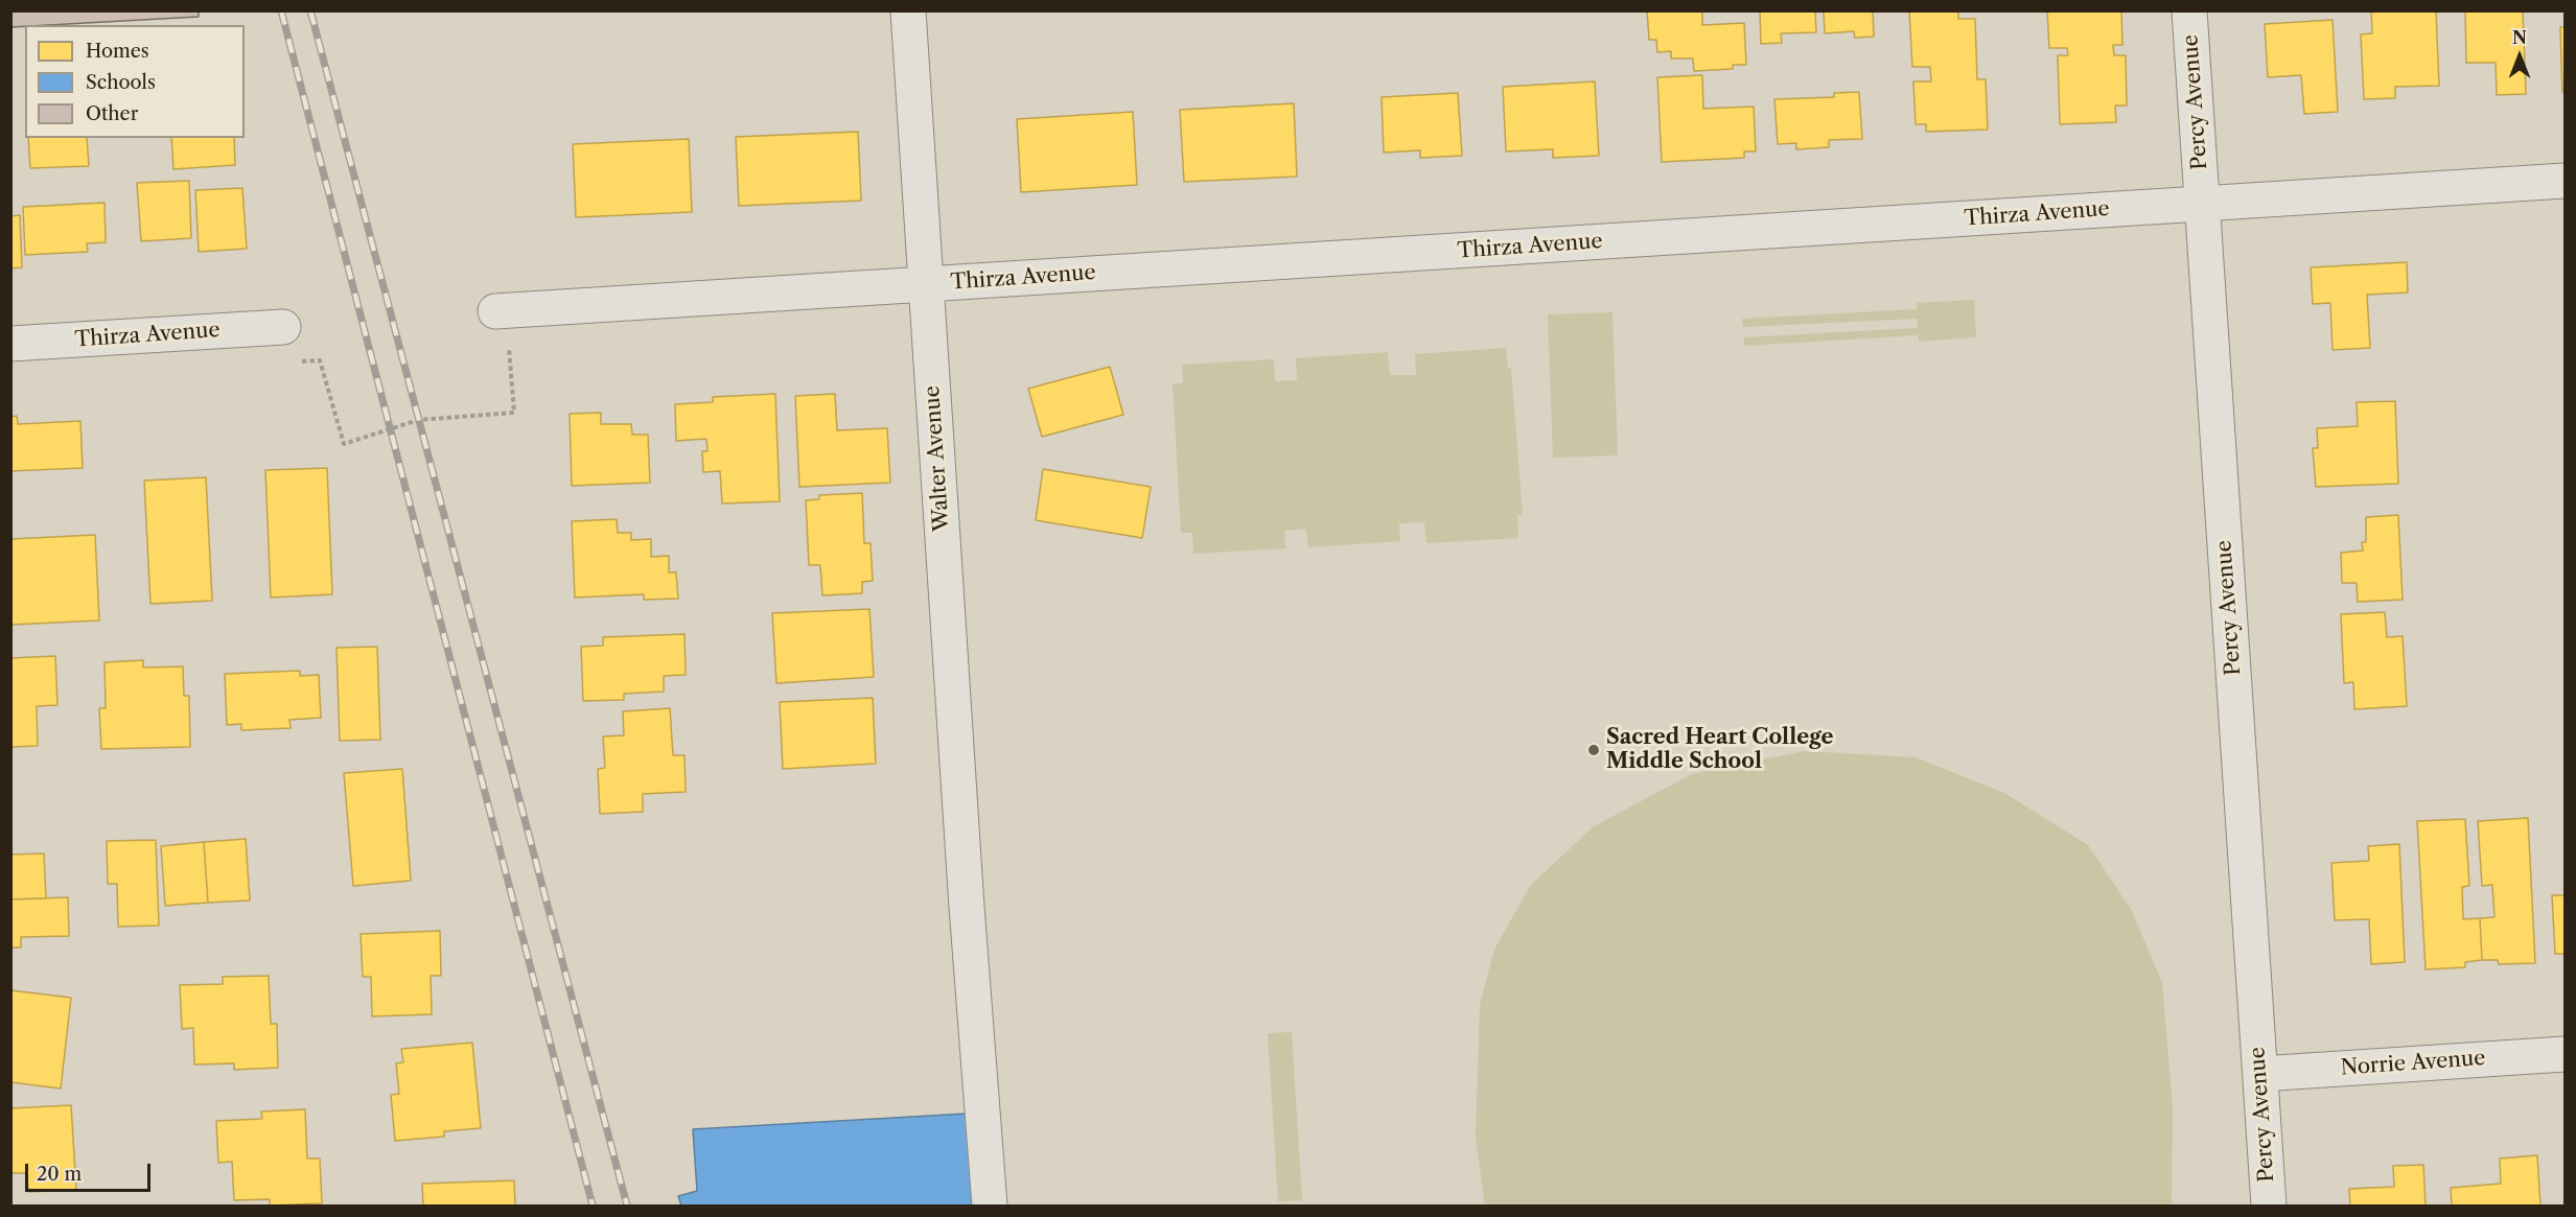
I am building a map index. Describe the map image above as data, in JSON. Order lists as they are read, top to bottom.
{
  "streets": {
    "street": [
      "Percy Avenue",
      "Thirza Avenue",
      "Walter Avenue",
      "Norrie Avenue"
    ]
  },
  "crossings": [
    ["Percy Avenue", "Thirza Avenue"],
    ["Percy Avenue", "Norrie Avenue"],
    ["Thirza Avenue", "Walter Avenue"]
  ],
  "places": ["Sacred Heart College Middle School"],
  "legend": ["Homes", "Schools", "Other"],
  "scale_bar": "20 m",
  "north": "top"
}
